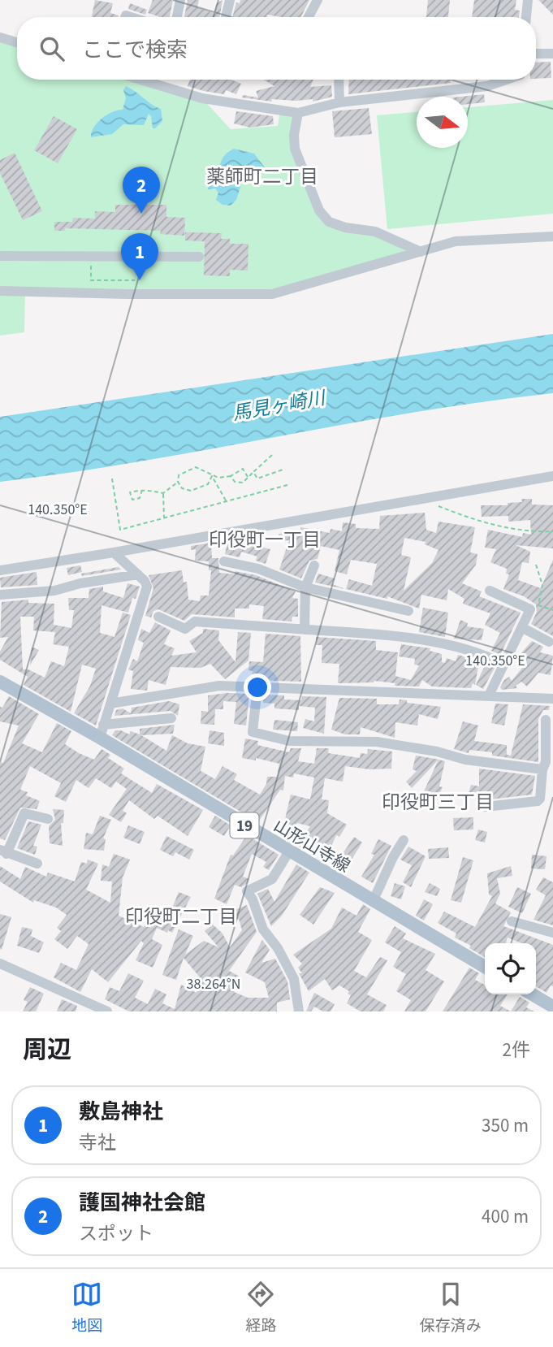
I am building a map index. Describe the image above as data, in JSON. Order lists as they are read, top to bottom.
{
  "streets": {
    "main road": ["19", "山形山寺線"]
  },
  "districts": [
    "薬師町二丁目",
    "印役町一丁目",
    "印役町三丁目",
    "印役町二丁目"
  ],
  "water": ["馬見ヶ崎川"],
  "north": "right",
  "page": {
    "search": "ここで検索",
    "pins": ["2", "1"],
    "heading": ["周辺", "2件"],
    "list": [
      {
        "mark": "1",
        "name": "敷島神社",
        "note": "寺社",
        "value": "350 m"
      },
      {
        "mark": "2",
        "name": "護国神社会館",
        "note": "スポット",
        "value": "400 m"
      }
    ],
    "nav": ["地図", "経路", "保存済み"]
  },
  "coordinates": ["140.350°E", "38.264°N"]
}
